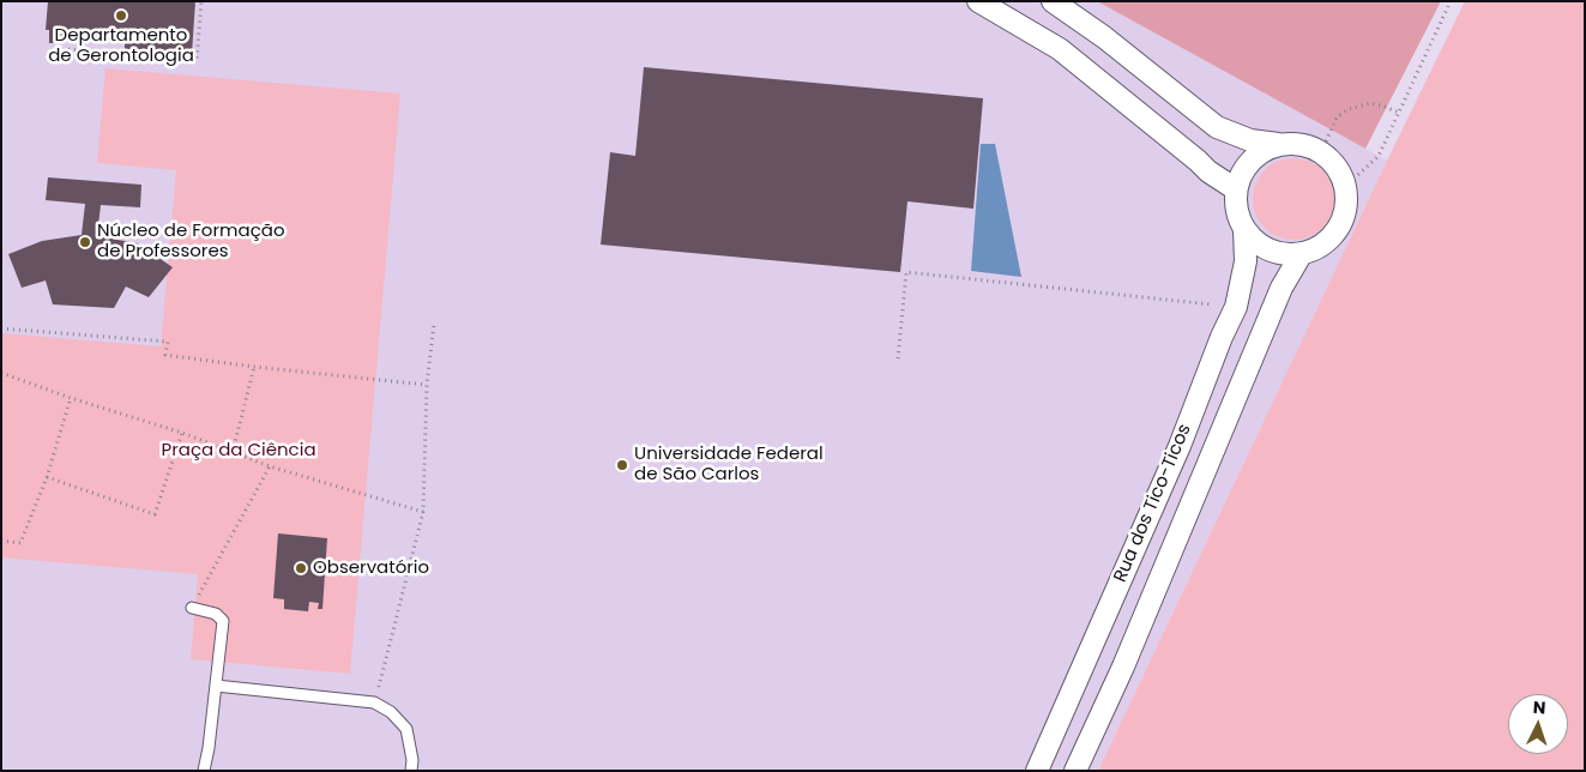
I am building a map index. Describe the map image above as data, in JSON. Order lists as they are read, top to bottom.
{
  "streets": {
    "street": ["Rua dos Tico-Ticos"]
  },
  "parks": ["Praça da Ciência"],
  "places": [
    "Departamento de Gerontologia",
    "Núcleo de Formação de Professores",
    "Universidade Federal de São Carlos",
    "Observatório"
  ],
  "north": "top"
}
